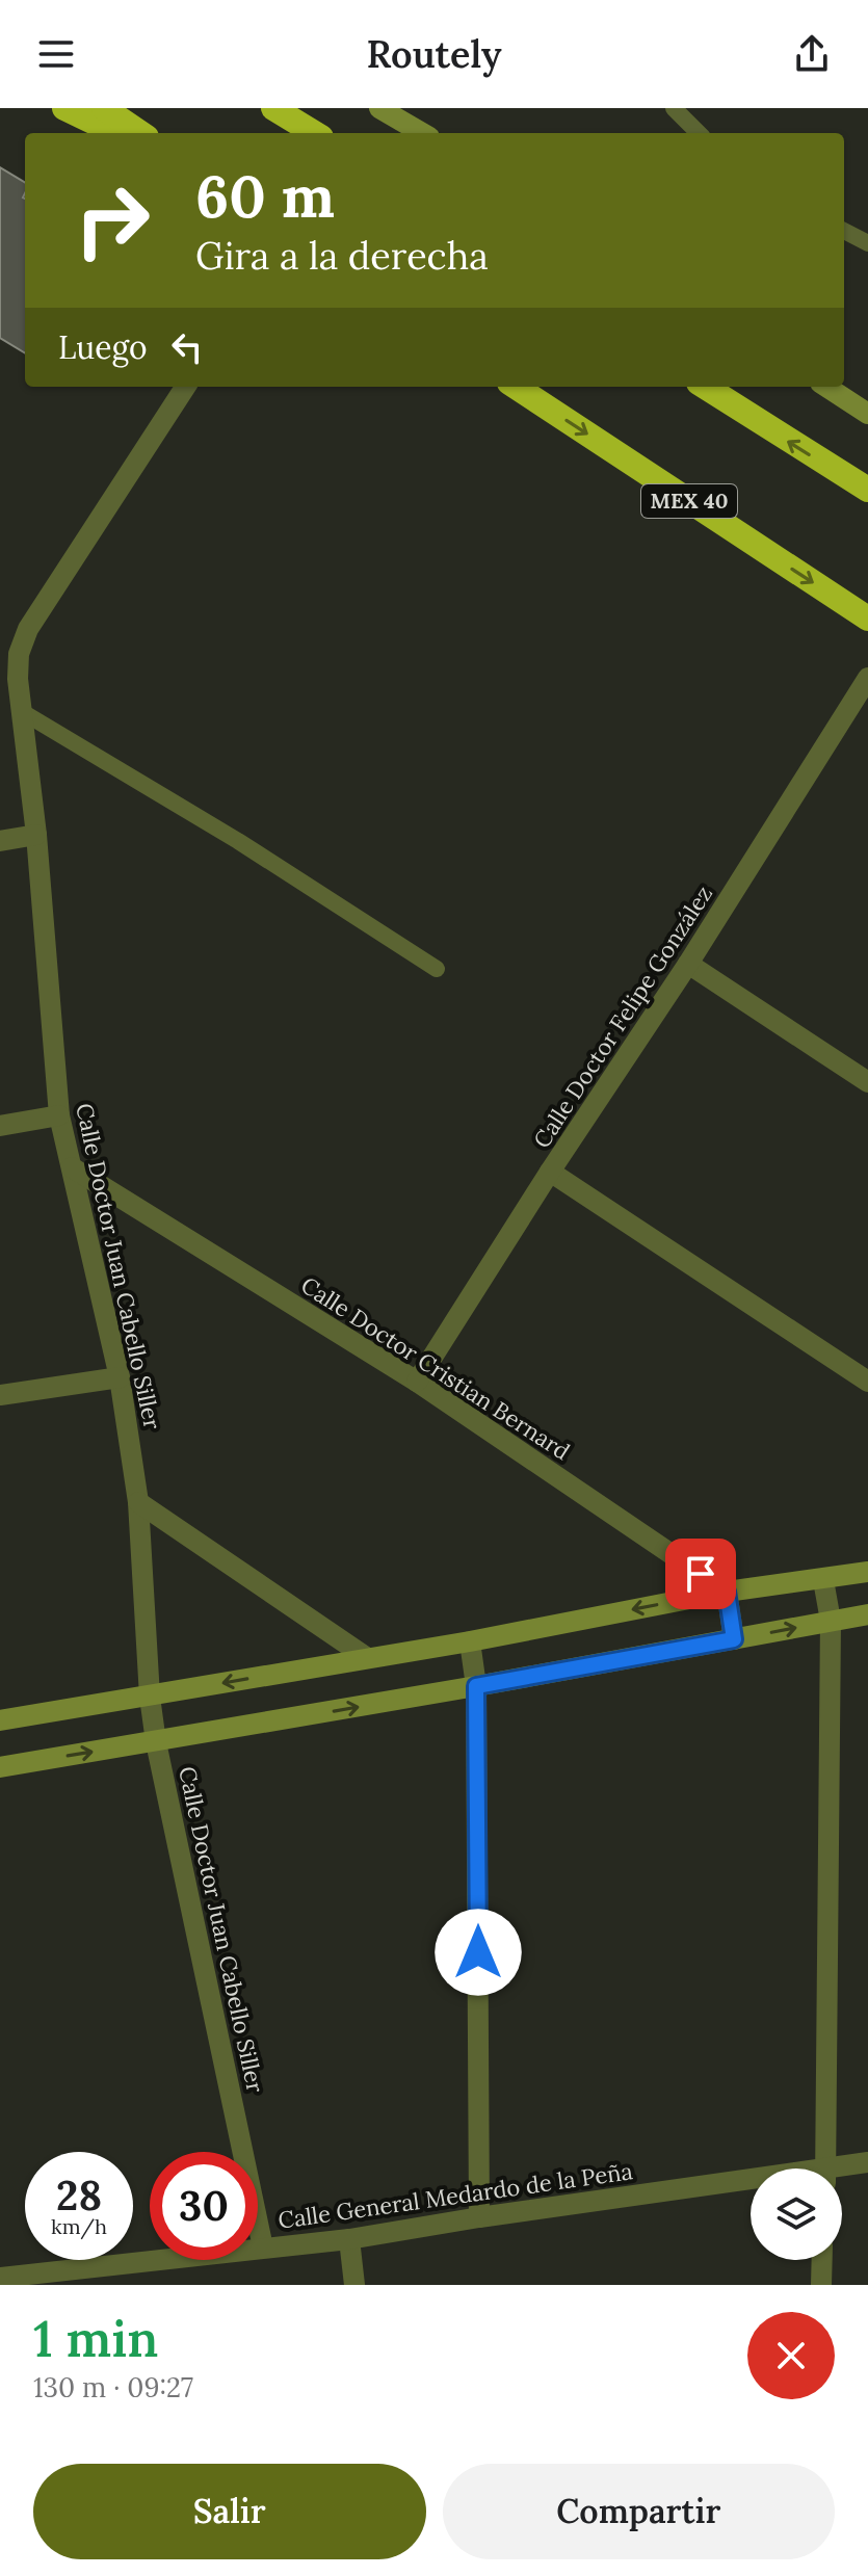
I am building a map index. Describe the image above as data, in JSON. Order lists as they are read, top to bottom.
{
  "streets": {
    "highway": ["MEX 40"],
    "street": [
      "Calle Doctor Felipe González",
      "Calle Doctor Juan Cabello Siller",
      "Calle Doctor Cristian Bernard",
      "Calle General Medardo de la Peña"
    ]
  },
  "crossings": [
    ["Calle Doctor Felipe González", "Calle Doctor Cristian Bernard"],
    ["Calle Doctor Juan Cabello Siller", "Calle Doctor Cristian Bernard"],
    ["Calle Doctor Juan Cabello Siller", "Calle General Medardo de la Peña"]
  ],
  "page": {
    "header": "Routely",
    "turn": ["60 m", "Gira a la derecha"],
    "then": "Luego",
    "speed": "28 km/h",
    "limit": "30",
    "heading": ["1 min", "130 m · 09:27"],
    "buttons": ["Salir", "Compartir"]
  }
}
